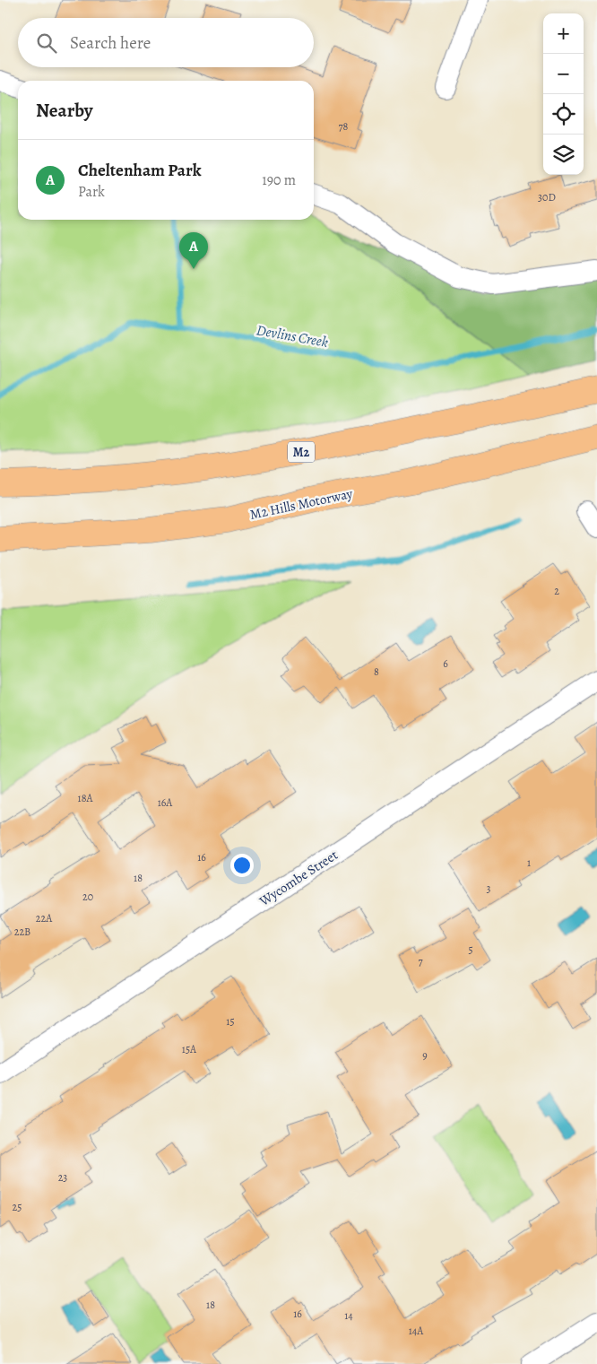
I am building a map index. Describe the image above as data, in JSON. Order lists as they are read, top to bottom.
{
  "streets": {
    "highway": ["M2", "M2 Hills Motorway"],
    "street": ["Wycombe Street"]
  },
  "water": ["Devlins Creek"],
  "house_numbers": [
    "78",
    "30D",
    "2",
    "6",
    "8",
    "18A",
    "16A",
    "16",
    "1",
    "18",
    "3",
    "20",
    "22A",
    "22B",
    "5",
    "7",
    "15",
    "15A",
    "9",
    "23",
    "25",
    "18",
    "16",
    "14",
    "14A"
  ],
  "page": {
    "map_buttons": ["+", "−"],
    "search": "Search here",
    "heading": "Nearby",
    "list": [
      {
        "mark": "A",
        "name": "Cheltenham Park",
        "note": "Park",
        "value": "190 m"
      }
    ],
    "pins": "A"
  }
}
